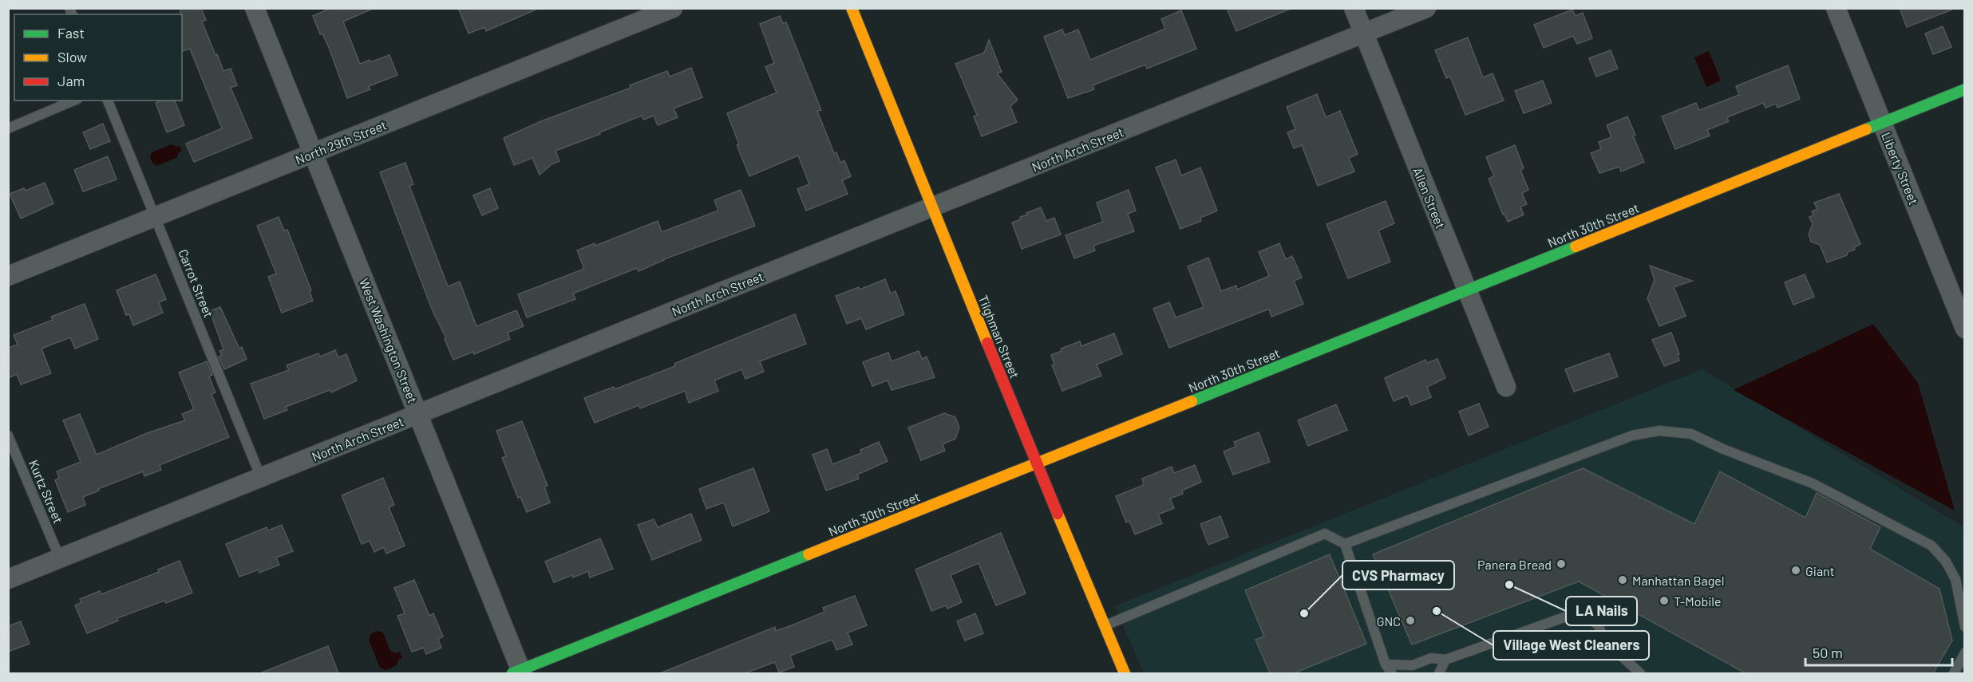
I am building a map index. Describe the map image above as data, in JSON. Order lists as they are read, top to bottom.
{
  "streets": {
    "street": [
      "North 29th Street",
      "North Arch Street",
      "Liberty Street",
      "Allen Street",
      "North 30th Street",
      "Tilghman Street",
      "West Washington Street"
    ],
    "lane": ["Carrot Street", "Kurtz Street"]
  },
  "crossings": [
    ["North 29th Street", "Carrot Street"],
    ["North 29th Street", "West Washington Street"],
    ["North Arch Street", "Allen Street"],
    ["North Arch Street", "Carrot Street"],
    ["North Arch Street", "Tilghman Street"],
    ["North Arch Street", "West Washington Street"],
    ["North Arch Street", "Kurtz Street"],
    ["Liberty Street", "North 30th Street"],
    ["Allen Street", "North 30th Street"],
    ["North 30th Street", "Tilghman Street"],
    ["North 30th Street", "West Washington Street"]
  ],
  "places": [
    "Panera Bread",
    "Giant",
    "Manhattan Bagel",
    "LA Nails",
    "T-Mobile",
    "Village West Cleaners",
    "CVS Pharmacy",
    "GNC"
  ],
  "legend": ["Fast", "Slow", "Jam"],
  "scale_bar": "50 m"
}
